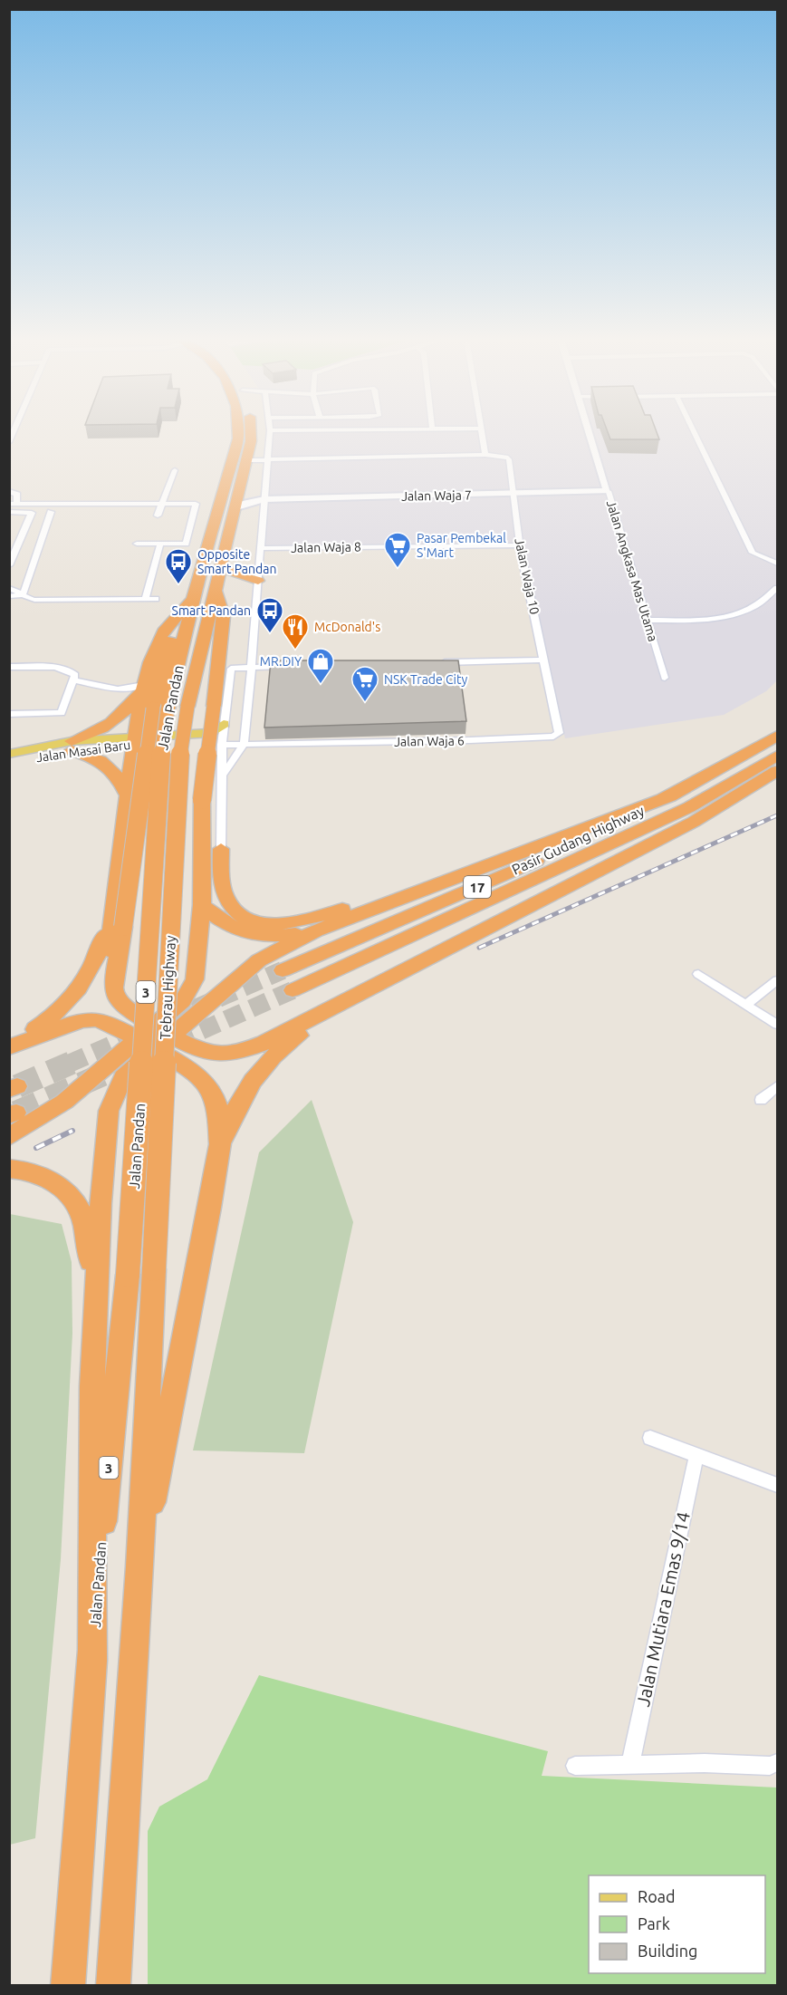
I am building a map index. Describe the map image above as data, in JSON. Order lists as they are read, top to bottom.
{
  "streets": {
    "highway": [
      "Jalan Pandan",
      "Pasir Gudang Highway",
      "17",
      "Tebrau Highway",
      "3"
    ],
    "main road": ["Jalan Masai Baru"],
    "street": [
      "Jalan Waja 7",
      "Jalan Waja 8",
      "Jalan Angkasa Mas Utama",
      "Jalan Waja 10",
      "Jalan Waja 6",
      "Jalan Mutiara Emas 9/14"
    ]
  },
  "crossings": [
    ["Jalan Waja 7", "Jalan Angkasa Mas Utama"],
    ["Jalan Waja 7", "Jalan Waja 10"],
    ["Jalan Waja 7", "Jalan Pandan"],
    ["Jalan Waja 8", "Jalan Waja 10"],
    ["Jalan Waja 10", "Jalan Waja 6"],
    ["Jalan Pandan", "Tebrau Highway"],
    ["Jalan Waja 6", "Jalan Masai Baru"],
    ["Tebrau Highway", "3"]
  ],
  "places": {
    "supermarket": ["Pasar Pembekal S'Mart", "NSK Trade City"],
    "bus stop": ["Opposite Smart Pandan", "Smart Pandan"],
    "restaurant": ["McDonald's"],
    "shop": ["MR.DIY"]
  },
  "legend": ["Road", "Park", "Building"]
}
